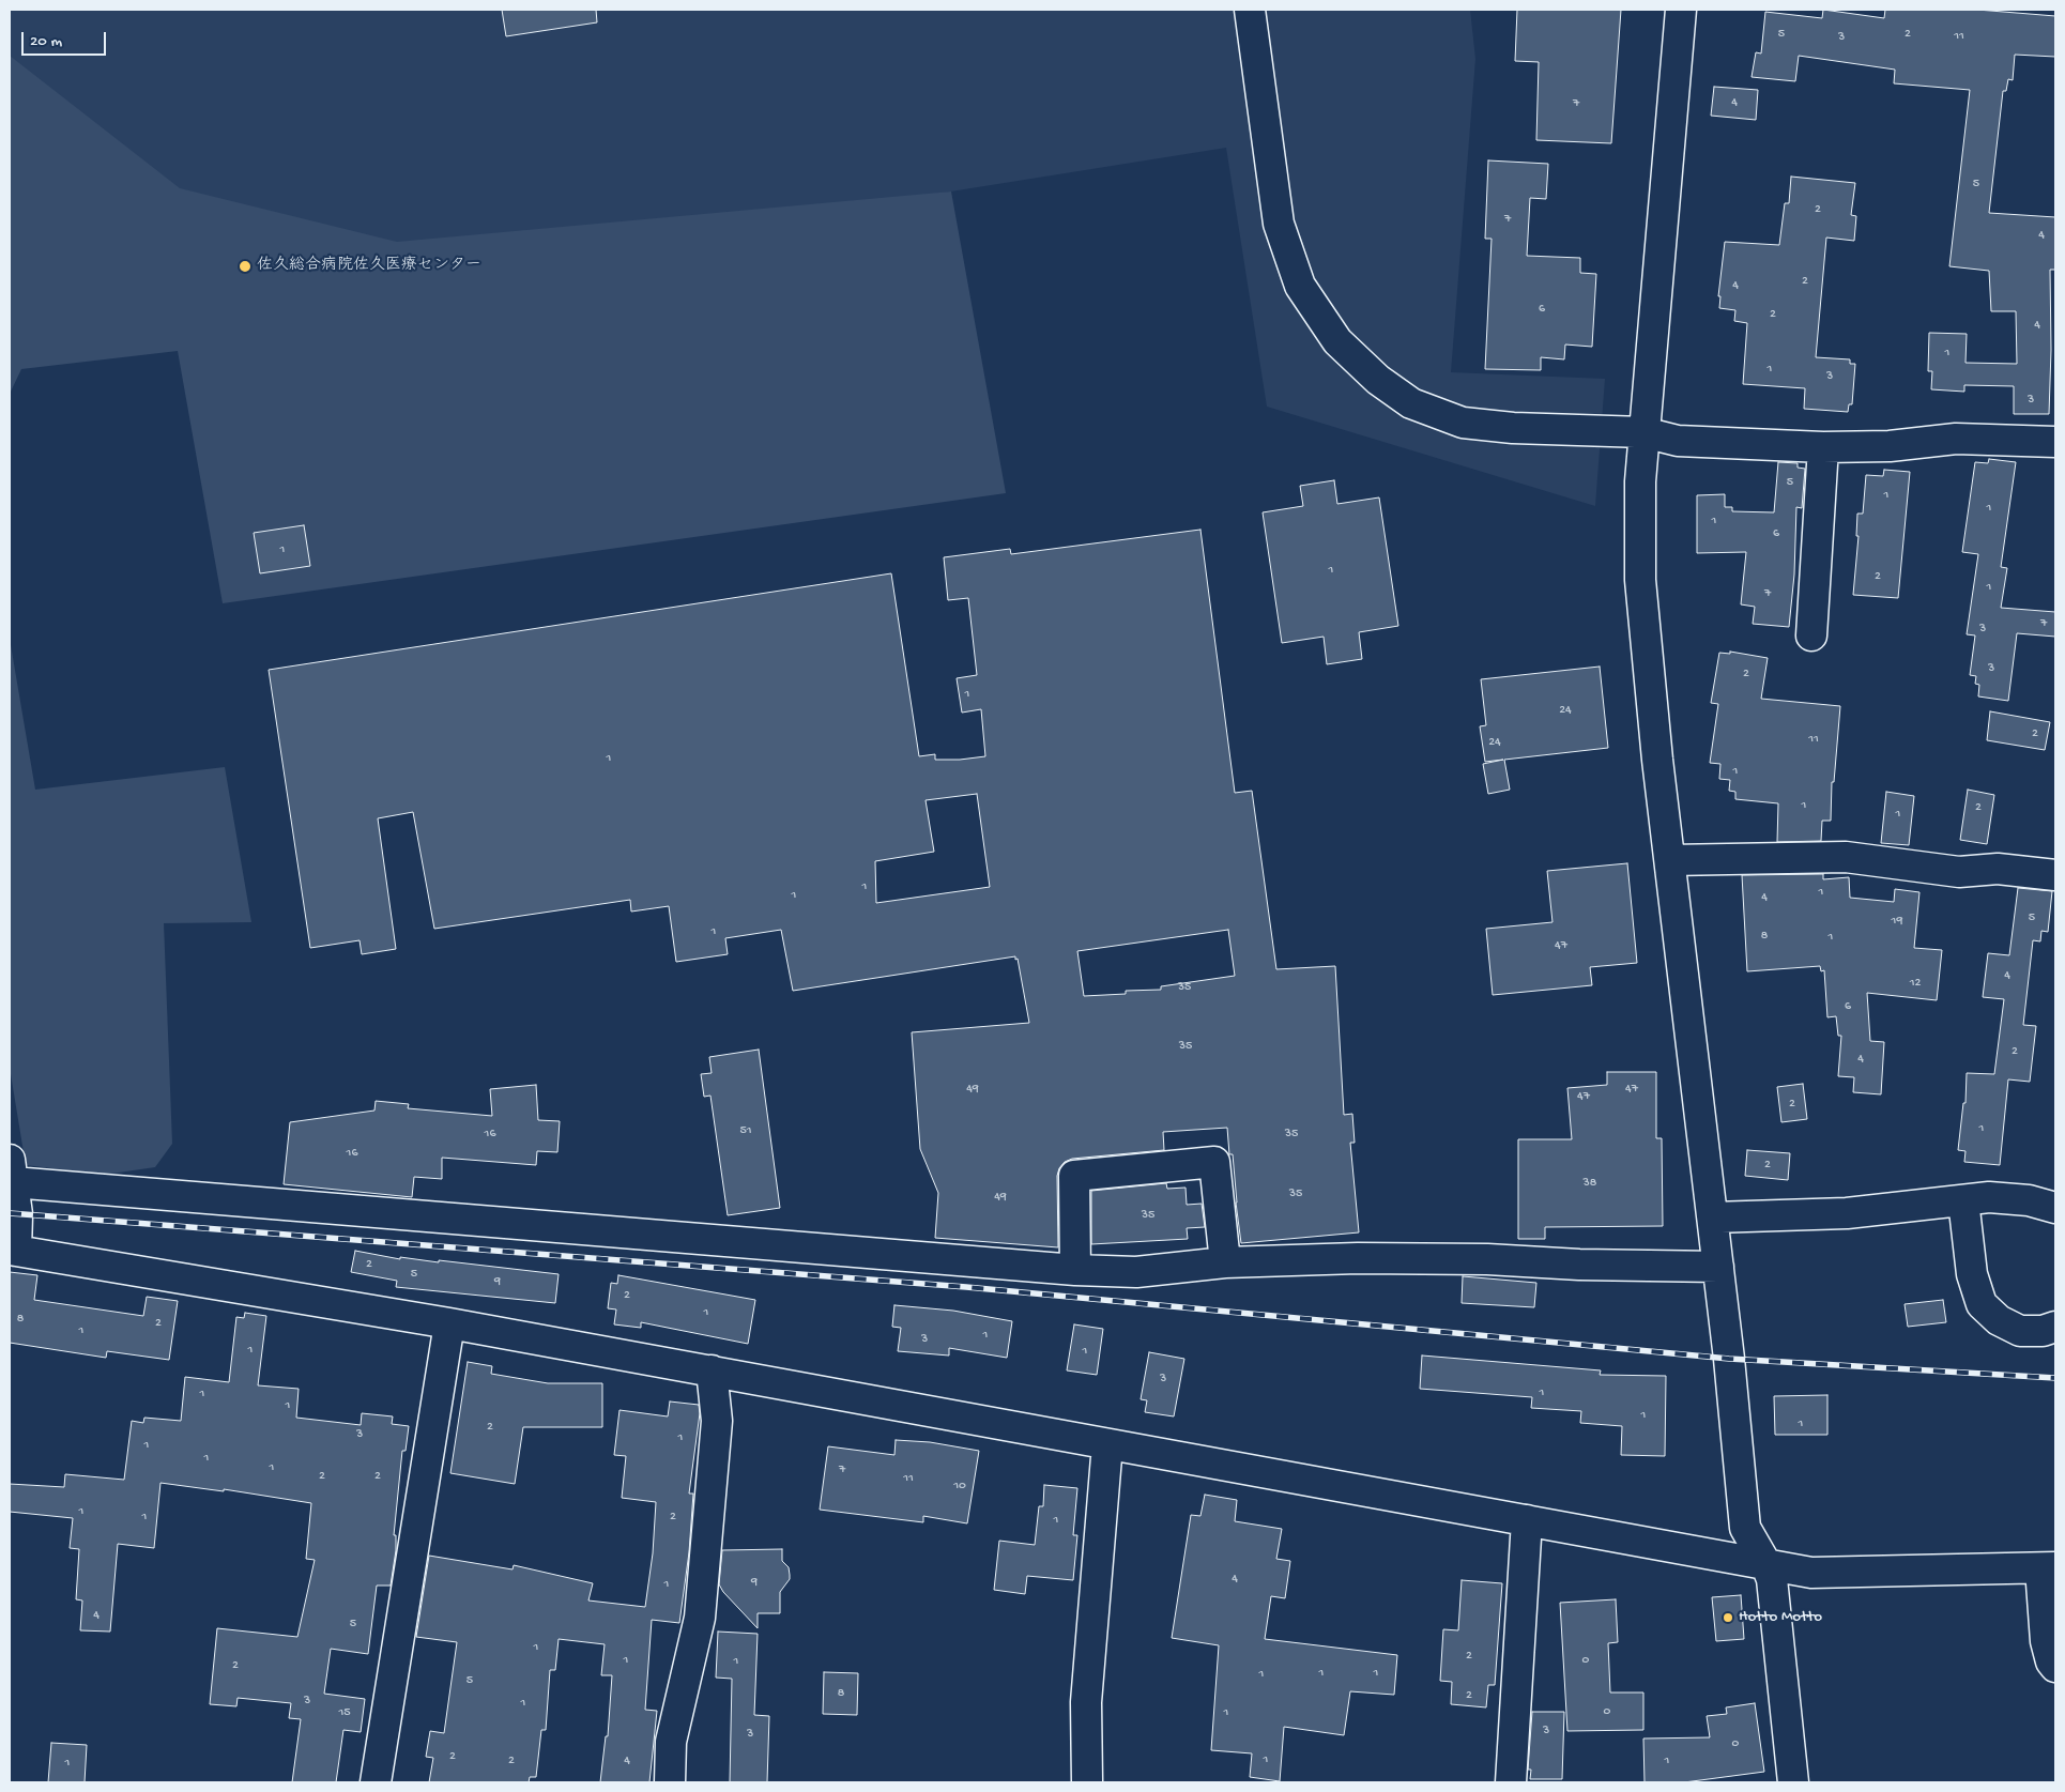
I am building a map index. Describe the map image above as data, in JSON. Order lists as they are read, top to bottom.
{
  "places": ["佐久総合病院佐久医療センター", "Hotto Motto"],
  "house_numbers": [
    "5",
    "2",
    "11",
    "3",
    "4",
    "7",
    "5",
    "2",
    "7",
    "4",
    "2",
    "4",
    "6",
    "2",
    "4",
    "1",
    "1",
    "3",
    "3",
    "5",
    "1",
    "1",
    "1",
    "6",
    "1",
    "1",
    "2",
    "1",
    "7",
    "7",
    "3",
    "3",
    "2",
    "1",
    "24",
    "2",
    "11",
    "24",
    "1",
    "1",
    "1",
    "2",
    "1",
    "1",
    "1",
    "1",
    "4",
    "5",
    "19",
    "1",
    "8",
    "1",
    "47",
    "4",
    "12",
    "35",
    "6",
    "35",
    "2",
    "4",
    "49",
    "47",
    "47",
    "2",
    "1",
    "51",
    "16",
    "35",
    "16",
    "2",
    "38",
    "35",
    "49",
    "35",
    "2",
    "5",
    "9",
    "2",
    "1",
    "8",
    "2",
    "1",
    "1",
    "3",
    "1",
    "1",
    "3",
    "1",
    "1",
    "1",
    "1",
    "1",
    "2",
    "3",
    "1",
    "1",
    "1",
    "1",
    "7",
    "2",
    "2",
    "11",
    "10",
    "1",
    "1",
    "2",
    "1",
    "4",
    "9",
    "1",
    "4",
    "5",
    "1",
    "2",
    "1",
    "0",
    "1",
    "2",
    "1",
    "1",
    "1",
    "5",
    "8",
    "2",
    "3",
    "1",
    "0",
    "15",
    "1",
    "3",
    "3",
    "0",
    "2",
    "1",
    "2",
    "4",
    "1",
    "1"
  ],
  "scale_bar": "20 m"
}
